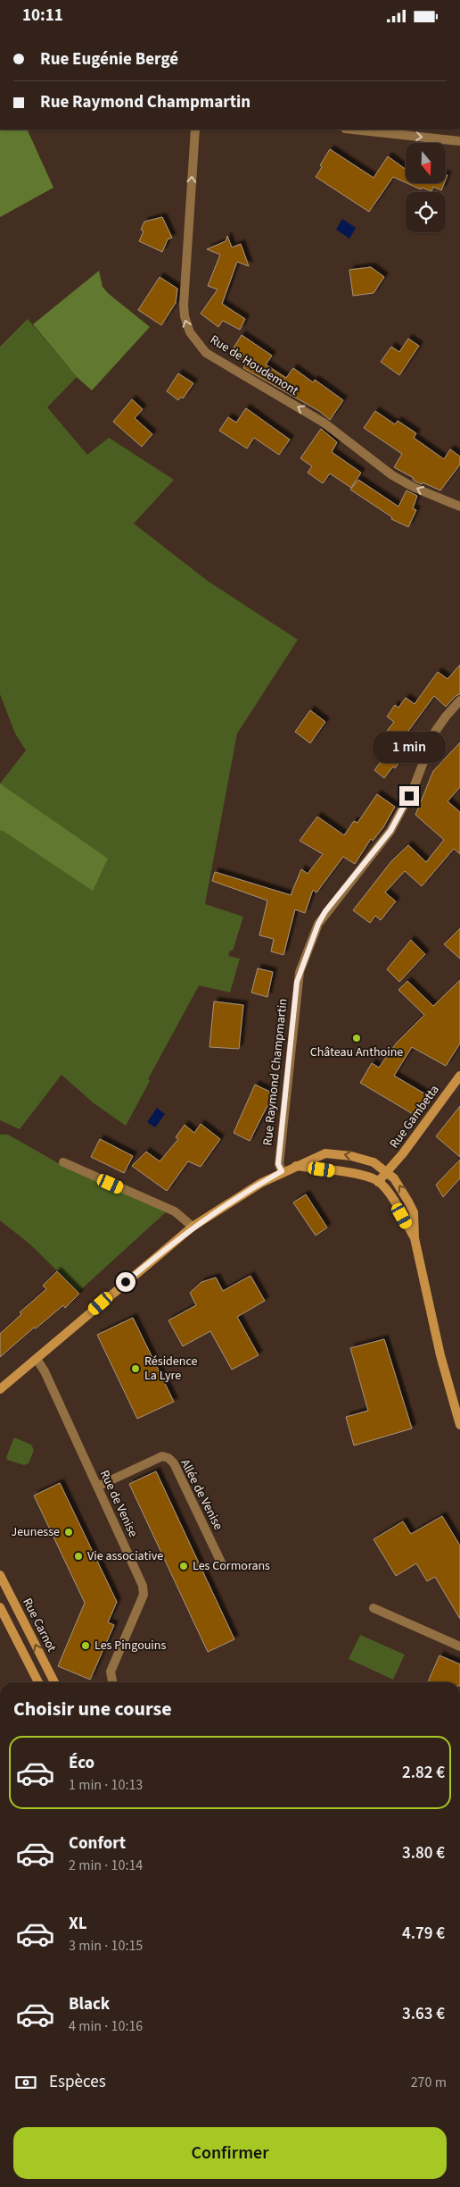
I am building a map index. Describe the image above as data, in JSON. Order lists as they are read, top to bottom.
{
  "streets": {
    "street": [
      "Rue de Houdemont",
      "Rue Raymond Champmartin",
      "Rue Gambetta",
      "Allée de Venise",
      "Rue de Venise",
      "Rue Carnot"
    ]
  },
  "crossings": [
    ["Allée de Venise", "Rue de Venise"]
  ],
  "one_way": ["Rue de Houdemont"],
  "places": [
    "Château Anthoine",
    "Résidence La Lyre",
    "Jeunesse",
    "Vie associative",
    "Les Cormorans",
    "Les Pingouins"
  ],
  "north": "bottom",
  "page": {
    "status": "10:11",
    "banner": ["Rue Eugénie Bergé", "Rue Raymond Champmartin"],
    "bubble": "1 min",
    "heading": "Choisir une course",
    "list": [
      {
        "name": "Éco",
        "note": "1 min · 10:13",
        "value": "2.82 €"
      },
      {
        "name": "Confort",
        "note": "2 min · 10:14",
        "value": "3.80 €"
      },
      {
        "name": "XL",
        "note": "3 min · 10:15",
        "value": "4.79 €"
      },
      {
        "name": "Black",
        "note": "4 min · 10:16",
        "value": "3.63 €"
      }
    ],
    "pay": ["Espèces", "270 m"],
    "buttons": "Confirmer"
  }
}
